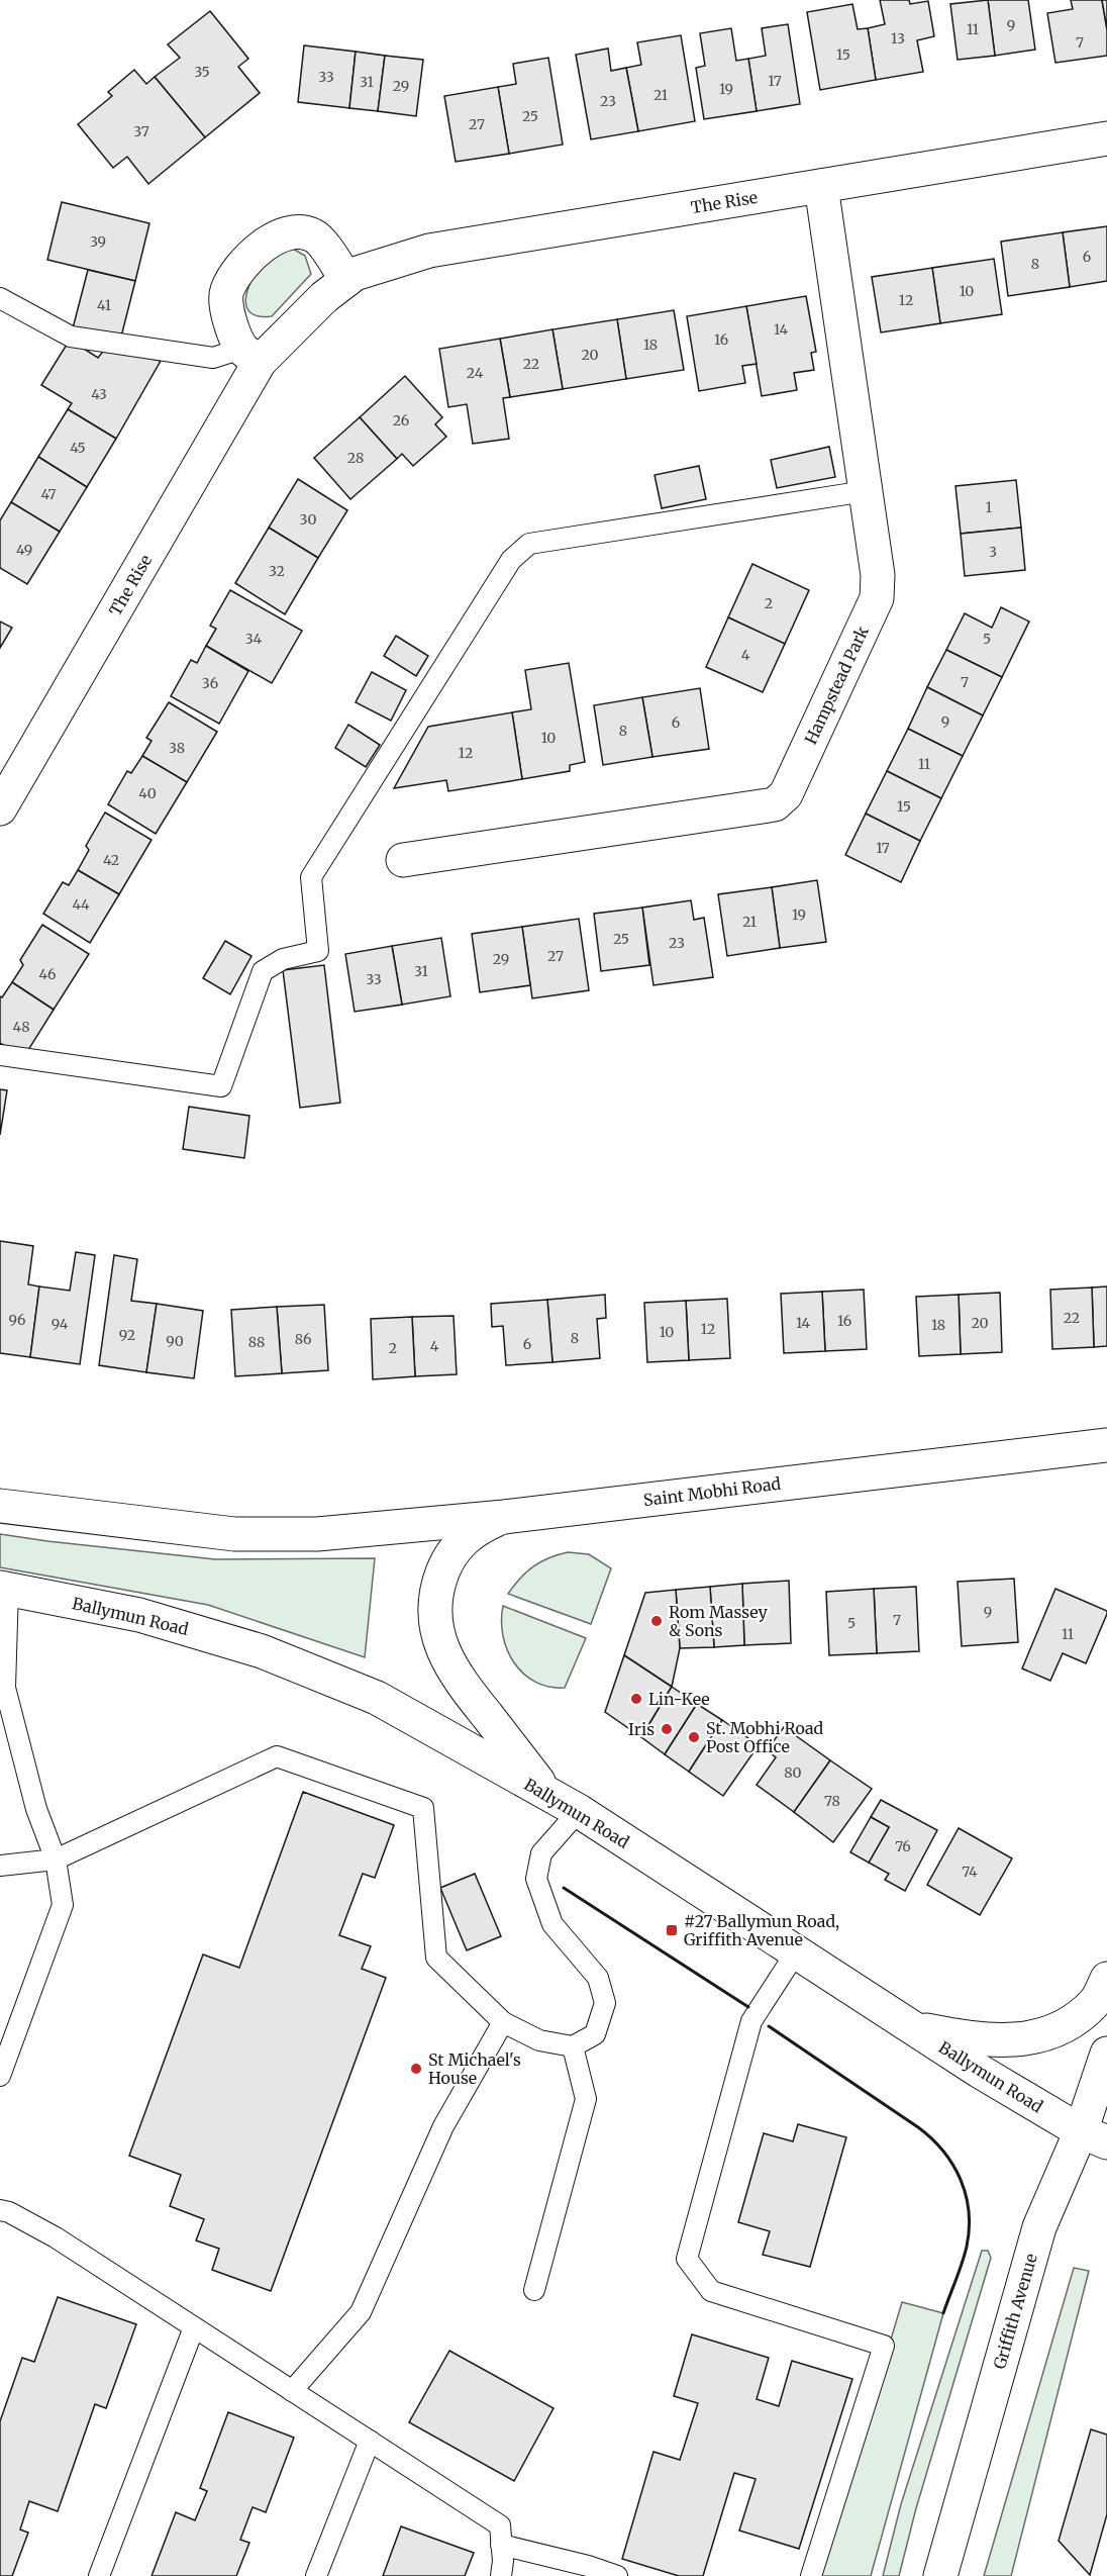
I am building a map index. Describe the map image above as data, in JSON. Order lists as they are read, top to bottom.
{
  "streets": {
    "main road": [
      "The Rise",
      "Hampstead Park",
      "Saint Mobhi Road",
      "Ballymun Road",
      "Griffith Avenue"
    ]
  },
  "crossings": [
    ["The Rise", "Hampstead Park"],
    ["Ballymun Road", "Griffith Avenue"]
  ],
  "places": {
    "other": [
      "Rom Massey & Sons",
      "Lin-Kee",
      "Iris",
      "St. Mobhi Road Post Office",
      "St Michael's House"
    ],
    "transit": ["#27 Ballymun Road, Griffith Avenue"]
  },
  "house_numbers": [
    "9",
    "11",
    "13",
    "7",
    "15",
    "35",
    "33",
    "17",
    "31",
    "29",
    "19",
    "21",
    "23",
    "25",
    "27",
    "37",
    "39",
    "6",
    "8",
    "10",
    "12",
    "41",
    "14",
    "16",
    "18",
    "20",
    "22",
    "24",
    "43",
    "26",
    "45",
    "28",
    "47",
    "1",
    "30",
    "49",
    "3",
    "32",
    "2",
    "34",
    "5",
    "4",
    "7",
    "36",
    "9",
    "6",
    "8",
    "10",
    "38",
    "12",
    "11",
    "40",
    "15",
    "17",
    "42",
    "44",
    "19",
    "21",
    "25",
    "23",
    "27",
    "29",
    "31",
    "46",
    "33",
    "48",
    "22",
    "96",
    "16",
    "14",
    "20",
    "94",
    "18",
    "12",
    "10",
    "92",
    "8",
    "86",
    "90",
    "88",
    "6",
    "4",
    "2",
    "9",
    "7",
    "5",
    "11",
    "80",
    "78",
    "76",
    "74"
  ]
}
